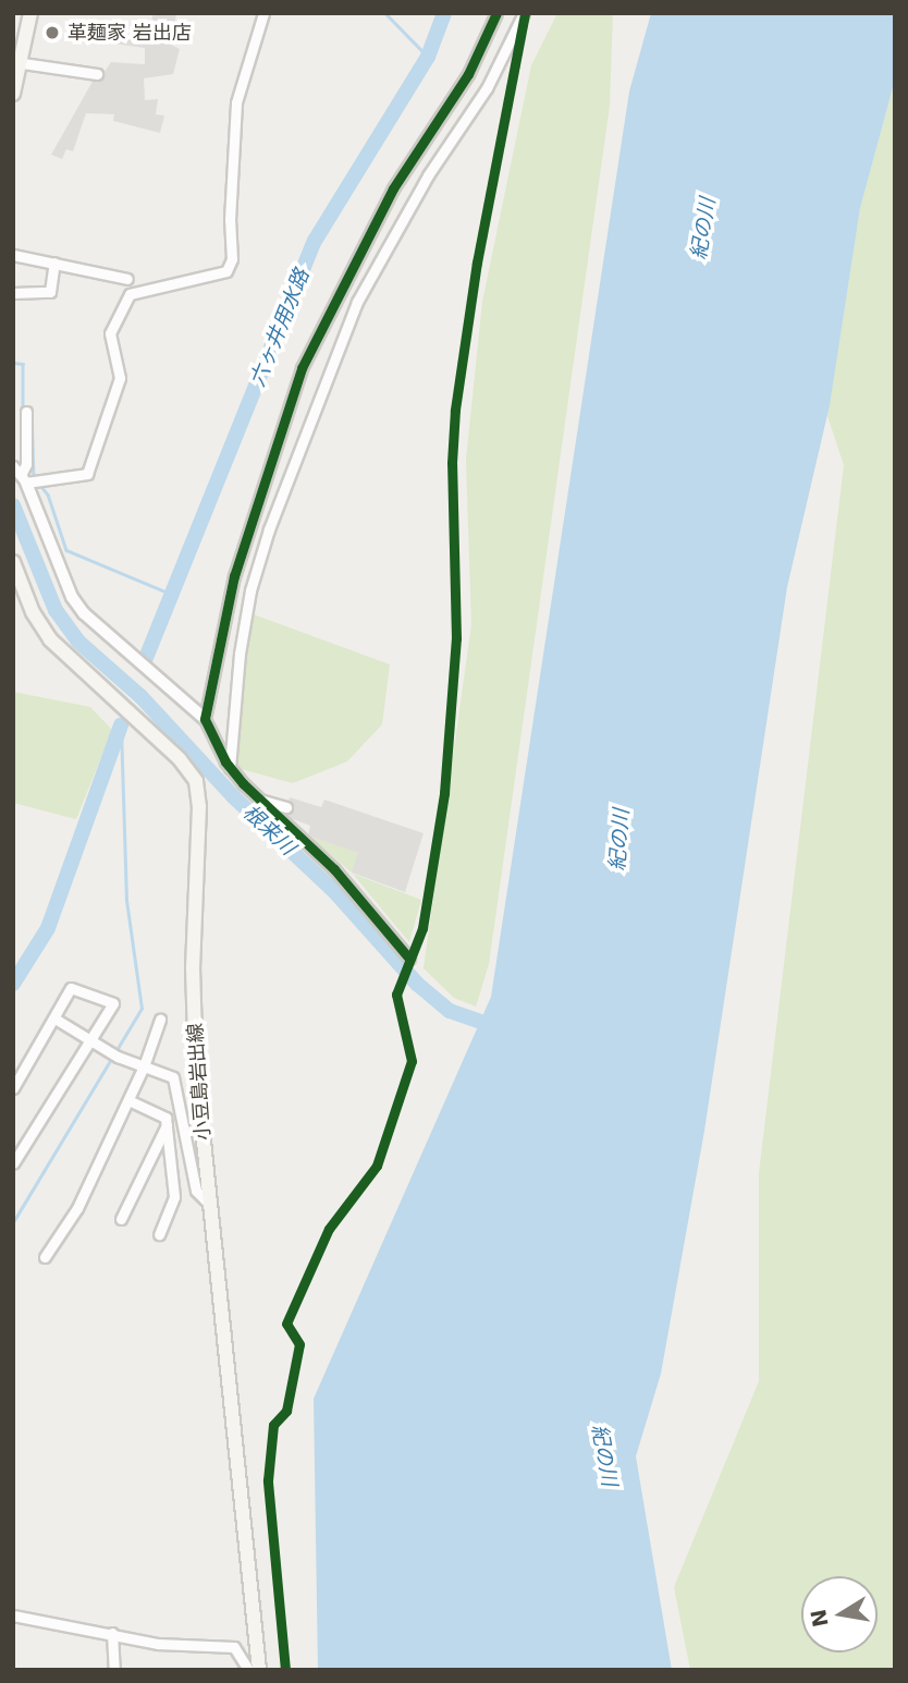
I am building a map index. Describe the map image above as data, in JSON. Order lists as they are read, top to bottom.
{
  "streets": {
    "main road": ["小豆島岩出線"]
  },
  "water": ["紀の川", "六ヶ井用水路", "根来川"],
  "places": ["革麺家 岩出店"],
  "north": "left"
}
